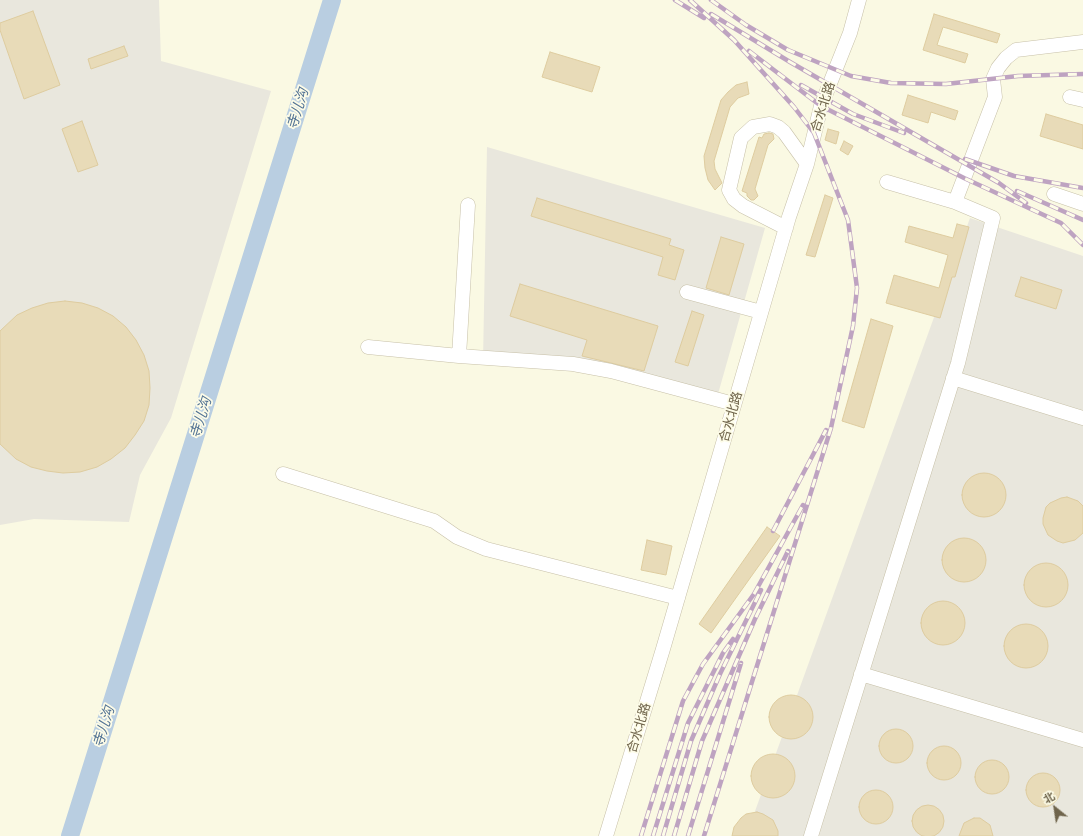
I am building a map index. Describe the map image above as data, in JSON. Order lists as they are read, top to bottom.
{
  "streets": {
    "street": ["合水北路"]
  },
  "water": ["寺儿沟"],
  "north": "top left"
}
